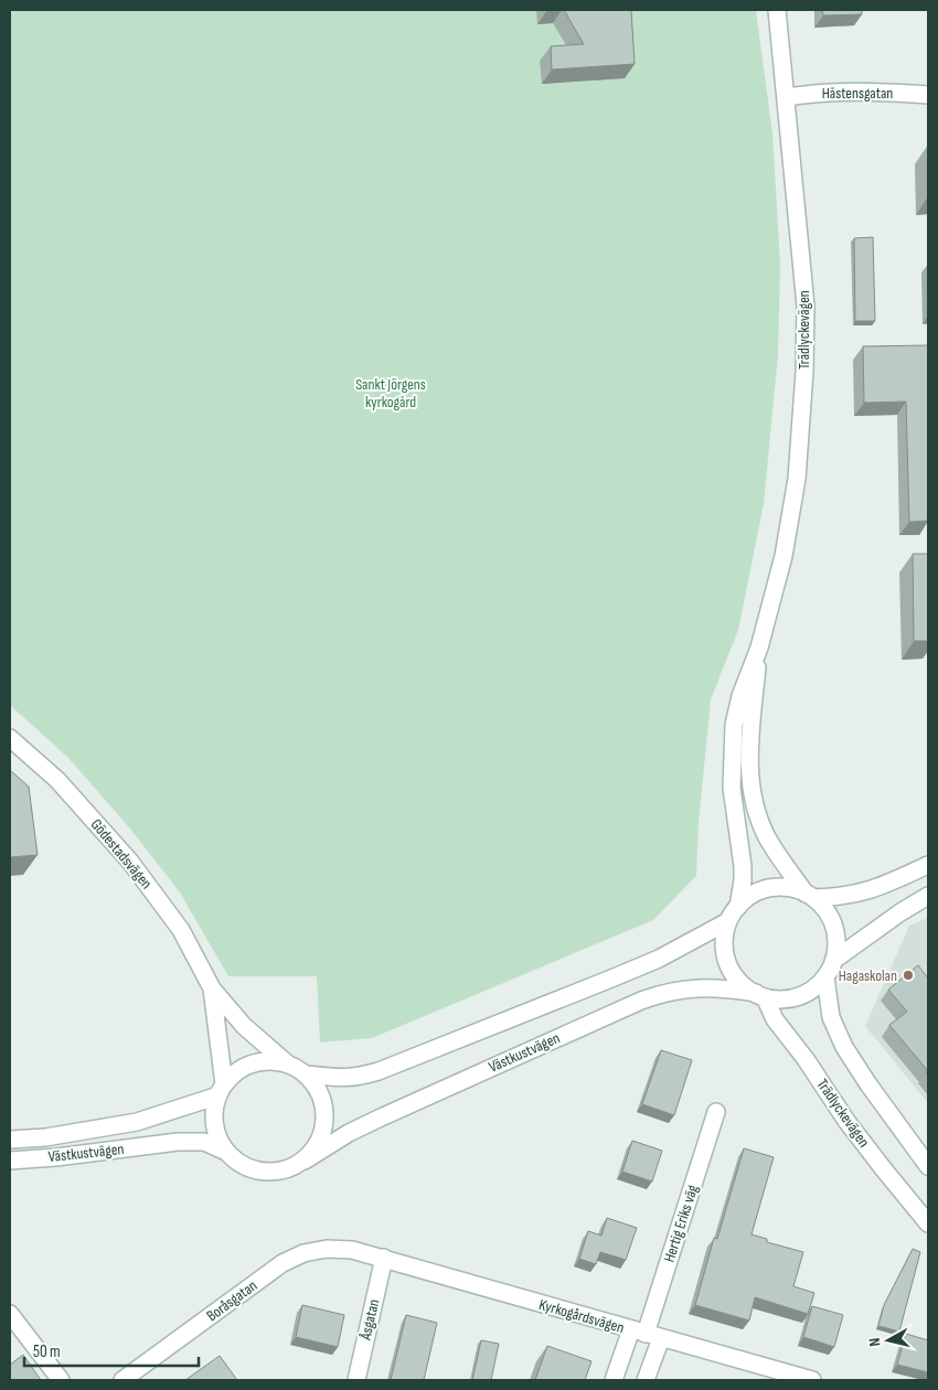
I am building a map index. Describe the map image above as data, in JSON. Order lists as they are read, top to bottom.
{
  "streets": {
    "street": [
      "Håstensgatan",
      "Trädlyckevägen",
      "Gödestadsvägen",
      "Västkustvägen",
      "Hertig Eriks väg",
      "Boråsgatan",
      "Kyrkogårdsvägen",
      "Åsgatan"
    ]
  },
  "crossings": [
    ["Håstensgatan", "Trädlyckevägen"],
    ["Trädlyckevägen", "Västkustvägen"],
    ["Gödestadsvägen", "Västkustvägen"],
    ["Hertig Eriks väg", "Kyrkogårdsvägen"],
    ["Boråsgatan", "Kyrkogårdsvägen"],
    ["Kyrkogårdsvägen", "Åsgatan"]
  ],
  "parks": ["Sankt Jörgens kyrkogård"],
  "places": ["Hagaskolan"],
  "scale_bar": "50 m",
  "north": "left"
}
